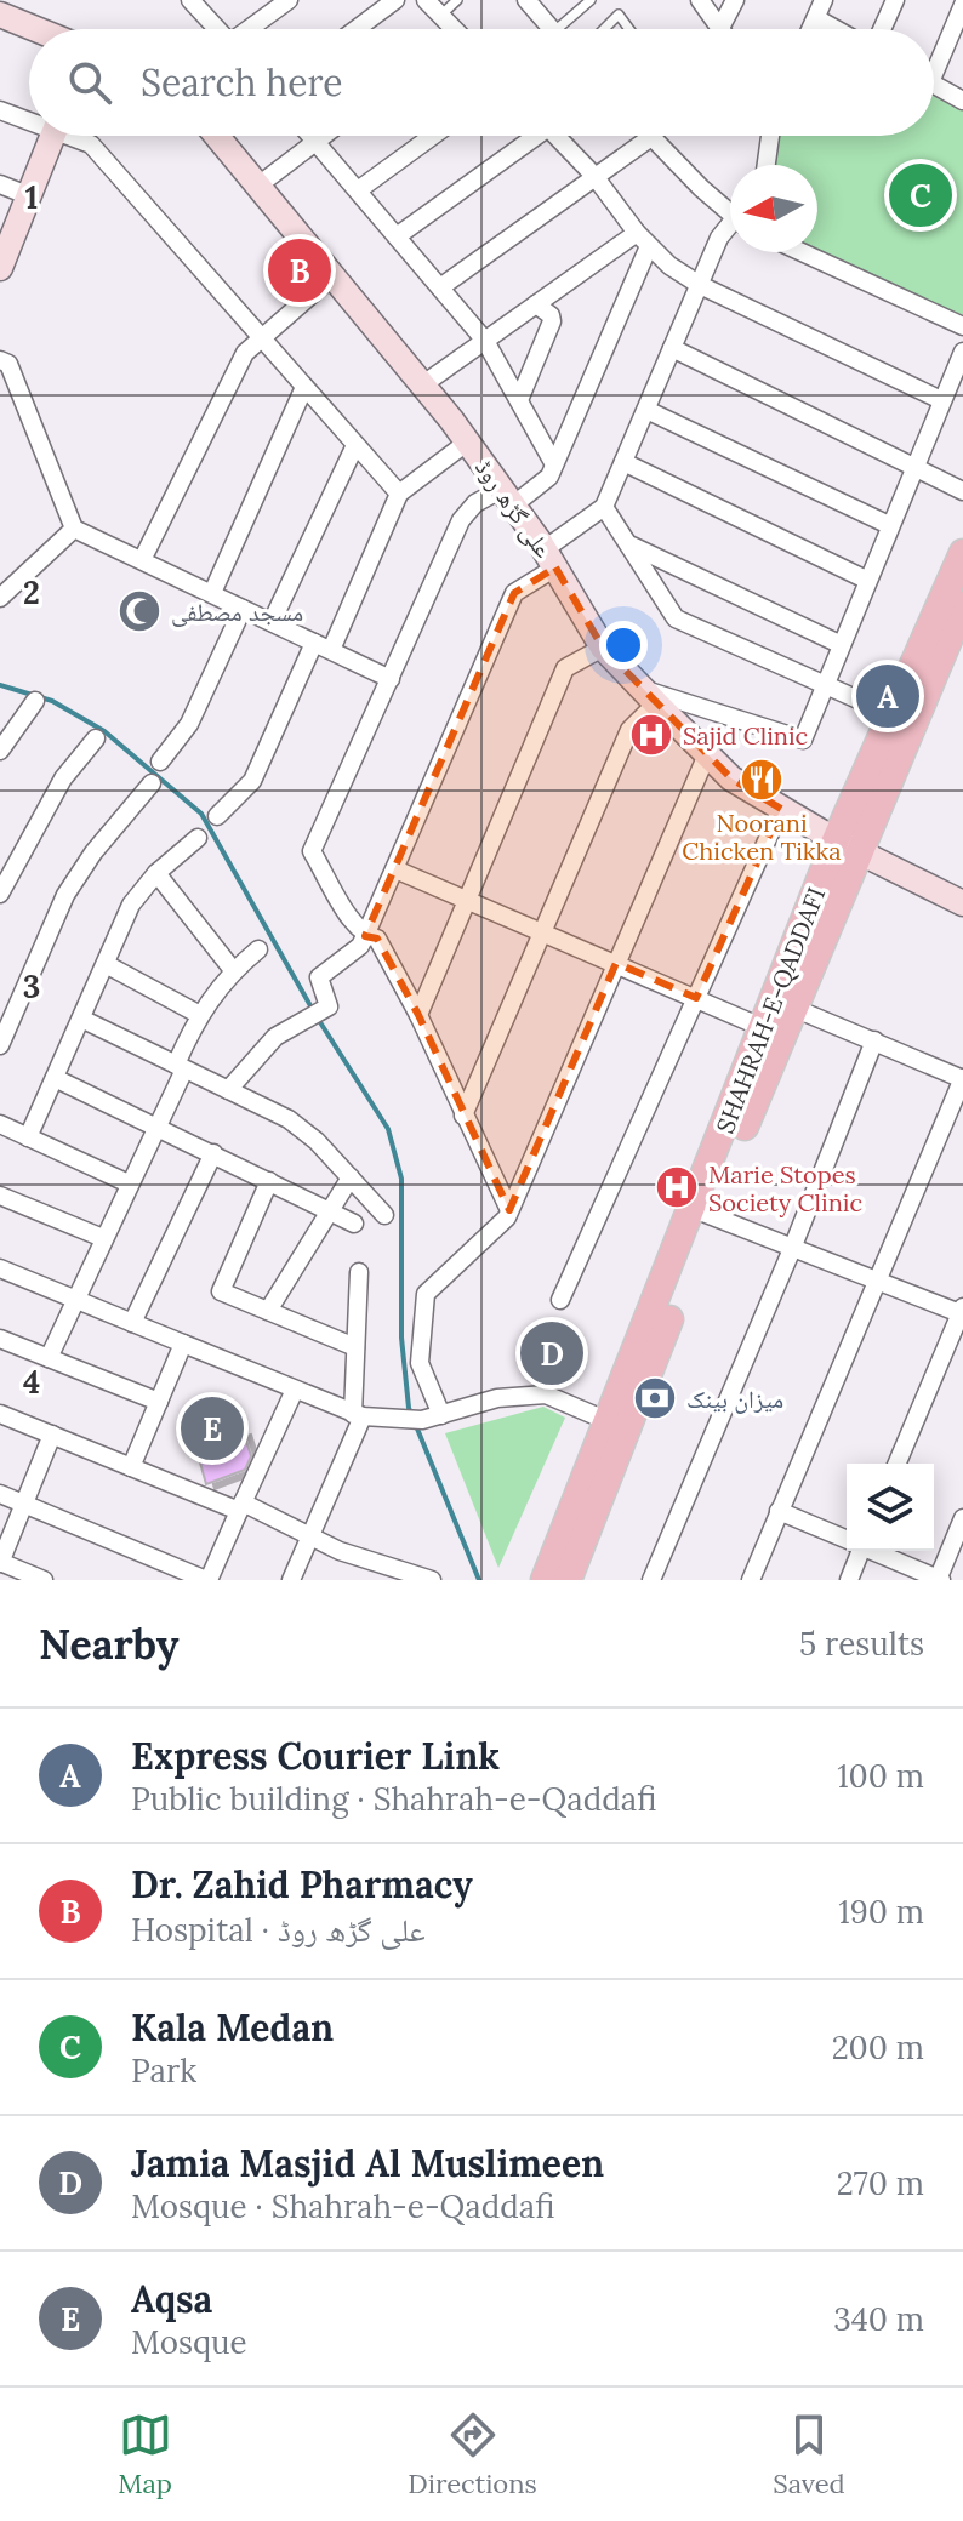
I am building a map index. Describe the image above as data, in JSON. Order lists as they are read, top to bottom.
{
  "streets": {
    "main road": ["علی گڑھ روڈ", "SHAHRAH-E-QADDAFI"]
  },
  "crossings": [
    ["علی گڑھ روڈ", "SHAHRAH-E-QADDAFI"]
  ],
  "places": {
    "mosque": ["مسجد مصطفی"],
    "hospital": ["Sajid Clinic", "Marie Stopes Society Clinic"],
    "restaurant": ["Noorani Chicken Tikka"],
    "bank": ["میزان بینک"]
  },
  "north": "left",
  "page": {
    "search": "Search here",
    "pins": [
      "C",
      "B",
      "A",
      "D",
      "E"
    ],
    "heading": ["Nearby", "5 results"],
    "list": [
      {
        "mark": "A",
        "name": "Express Courier Link",
        "note": "Public building · Shahrah-e-Qaddafi",
        "value": "100 m"
      },
      {
        "mark": "B",
        "name": "Dr. Zahid Pharmacy",
        "note": "Hospital · علی گڑھ روڈ",
        "value": "190 m"
      },
      {
        "mark": "C",
        "name": "Kala Medan",
        "note": "Park",
        "value": "200 m"
      },
      {
        "mark": "D",
        "name": "Jamia Masjid Al Muslimeen",
        "note": "Mosque · Shahrah-e-Qaddafi",
        "value": "270 m"
      },
      {
        "mark": "E",
        "name": "Aqsa",
        "note": "Mosque",
        "value": "340 m"
      }
    ],
    "nav": ["Map", "Directions", "Saved"]
  },
  "grid": {
    "rows": [
      "1",
      "2",
      "3",
      "4"
    ]
  }
}
